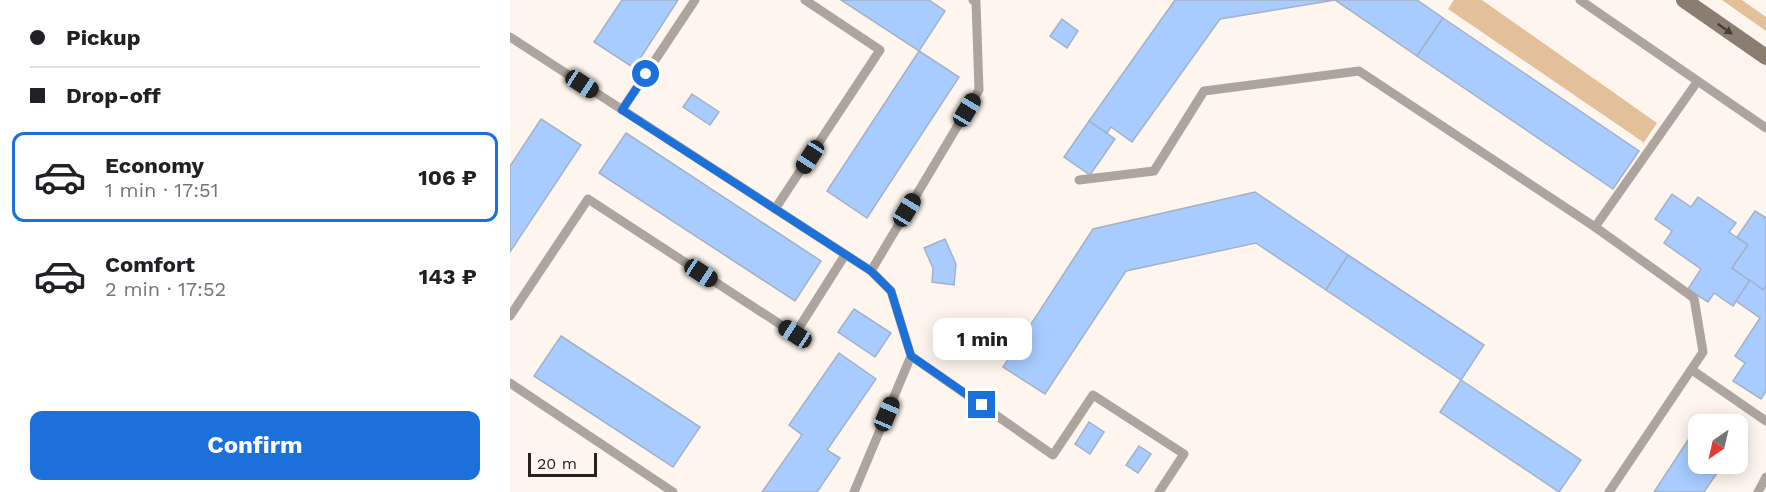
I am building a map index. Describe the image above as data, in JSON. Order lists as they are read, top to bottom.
{
  "scale_bar": "20 m",
  "north": "bottom left",
  "page": {
    "banner": ["Pickup", "Drop-off"],
    "list": [
      {
        "name": "Economy",
        "note": "1 min · 17:51",
        "value": "106 ₽"
      },
      {
        "name": "Comfort",
        "note": "2 min · 17:52",
        "value": "143 ₽"
      }
    ],
    "bubble": "1 min",
    "buttons": "Confirm",
    "scale": "20 m"
  }
}
